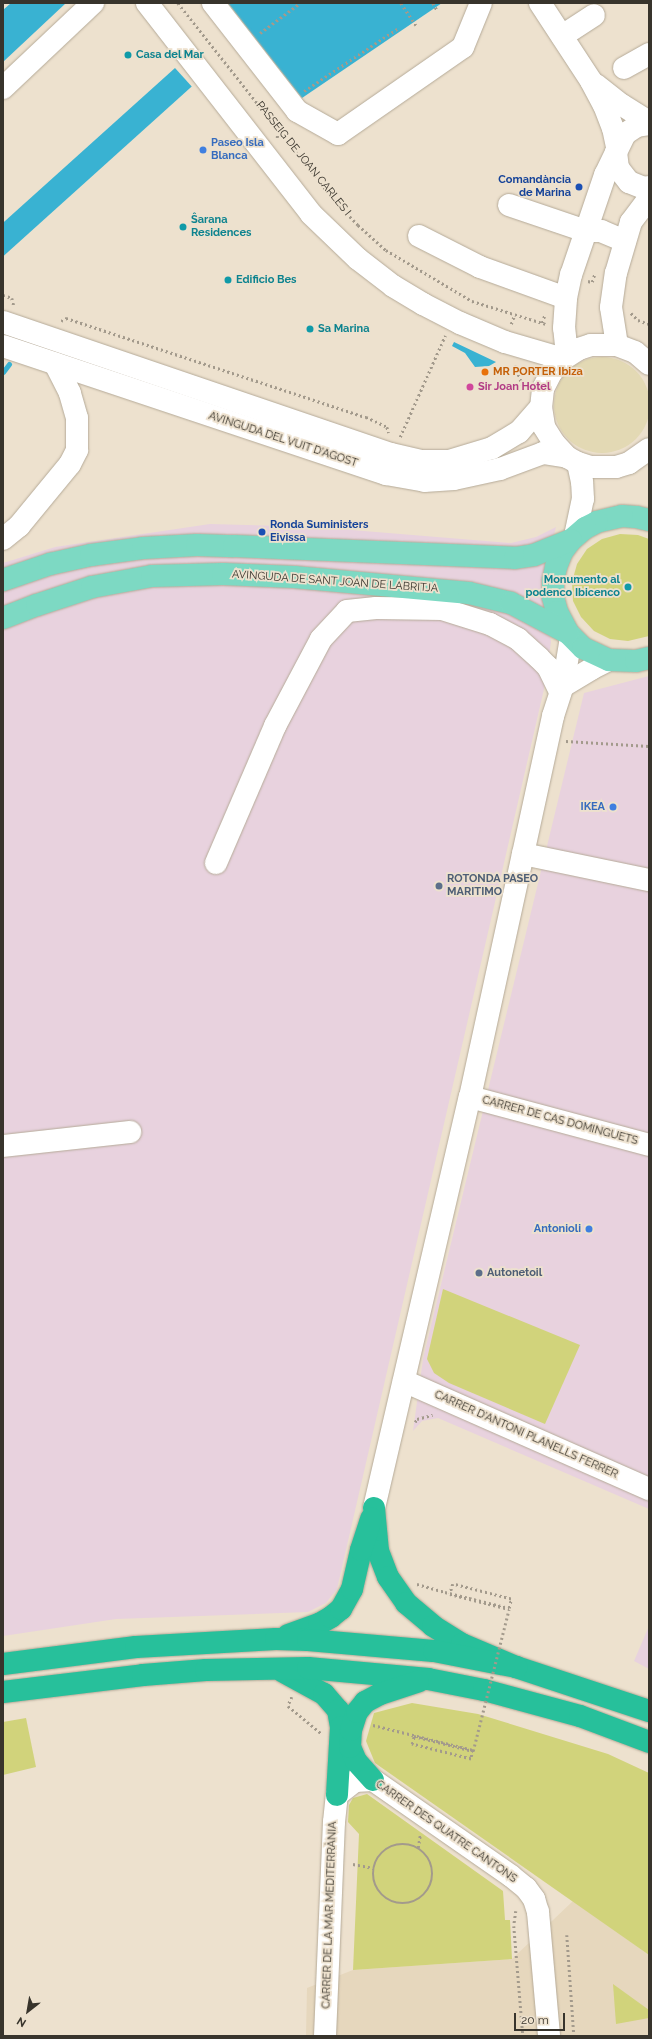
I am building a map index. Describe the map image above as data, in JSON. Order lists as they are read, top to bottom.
{
  "streets": {
    "main road": ["AVINGUDA DE SANT JOAN DE LABRITJA"],
    "street": [
      "AVINGUDA DEL VUIT D'AGOST",
      "CARRER DE CAS DOMINGUETS",
      "CARRER D'ANTONI PLANELLS FERRER",
      "CARRER DES QUATRE CANTONS",
      "CARRER DE LA MAR MEDITERRÀNIA"
    ],
    "path": ["PASSEIG DE JOAN CARLES I"]
  },
  "crossings": [
    ["CARRER DES QUATRE CANTONS", "CARRER DE LA MAR MEDITERRÀNIA"]
  ],
  "places": [
    "Casa del Mar",
    "Paseo Isla Blanca",
    "Comandància de Marina",
    "Ŝarana Residences",
    "Edificio Bes",
    "Sa Marina",
    "MR PORTER Ibiza",
    "Sir Joan Hotel",
    "Ronda Suministers Eivissa",
    "Monumento al podenco Ibicenco",
    "IKEA",
    "ROTONDA PASEO MARITIMO",
    "Antonioli",
    "Autonetoil"
  ],
  "scale_bar": "20 m",
  "north": "bottom left"
}
